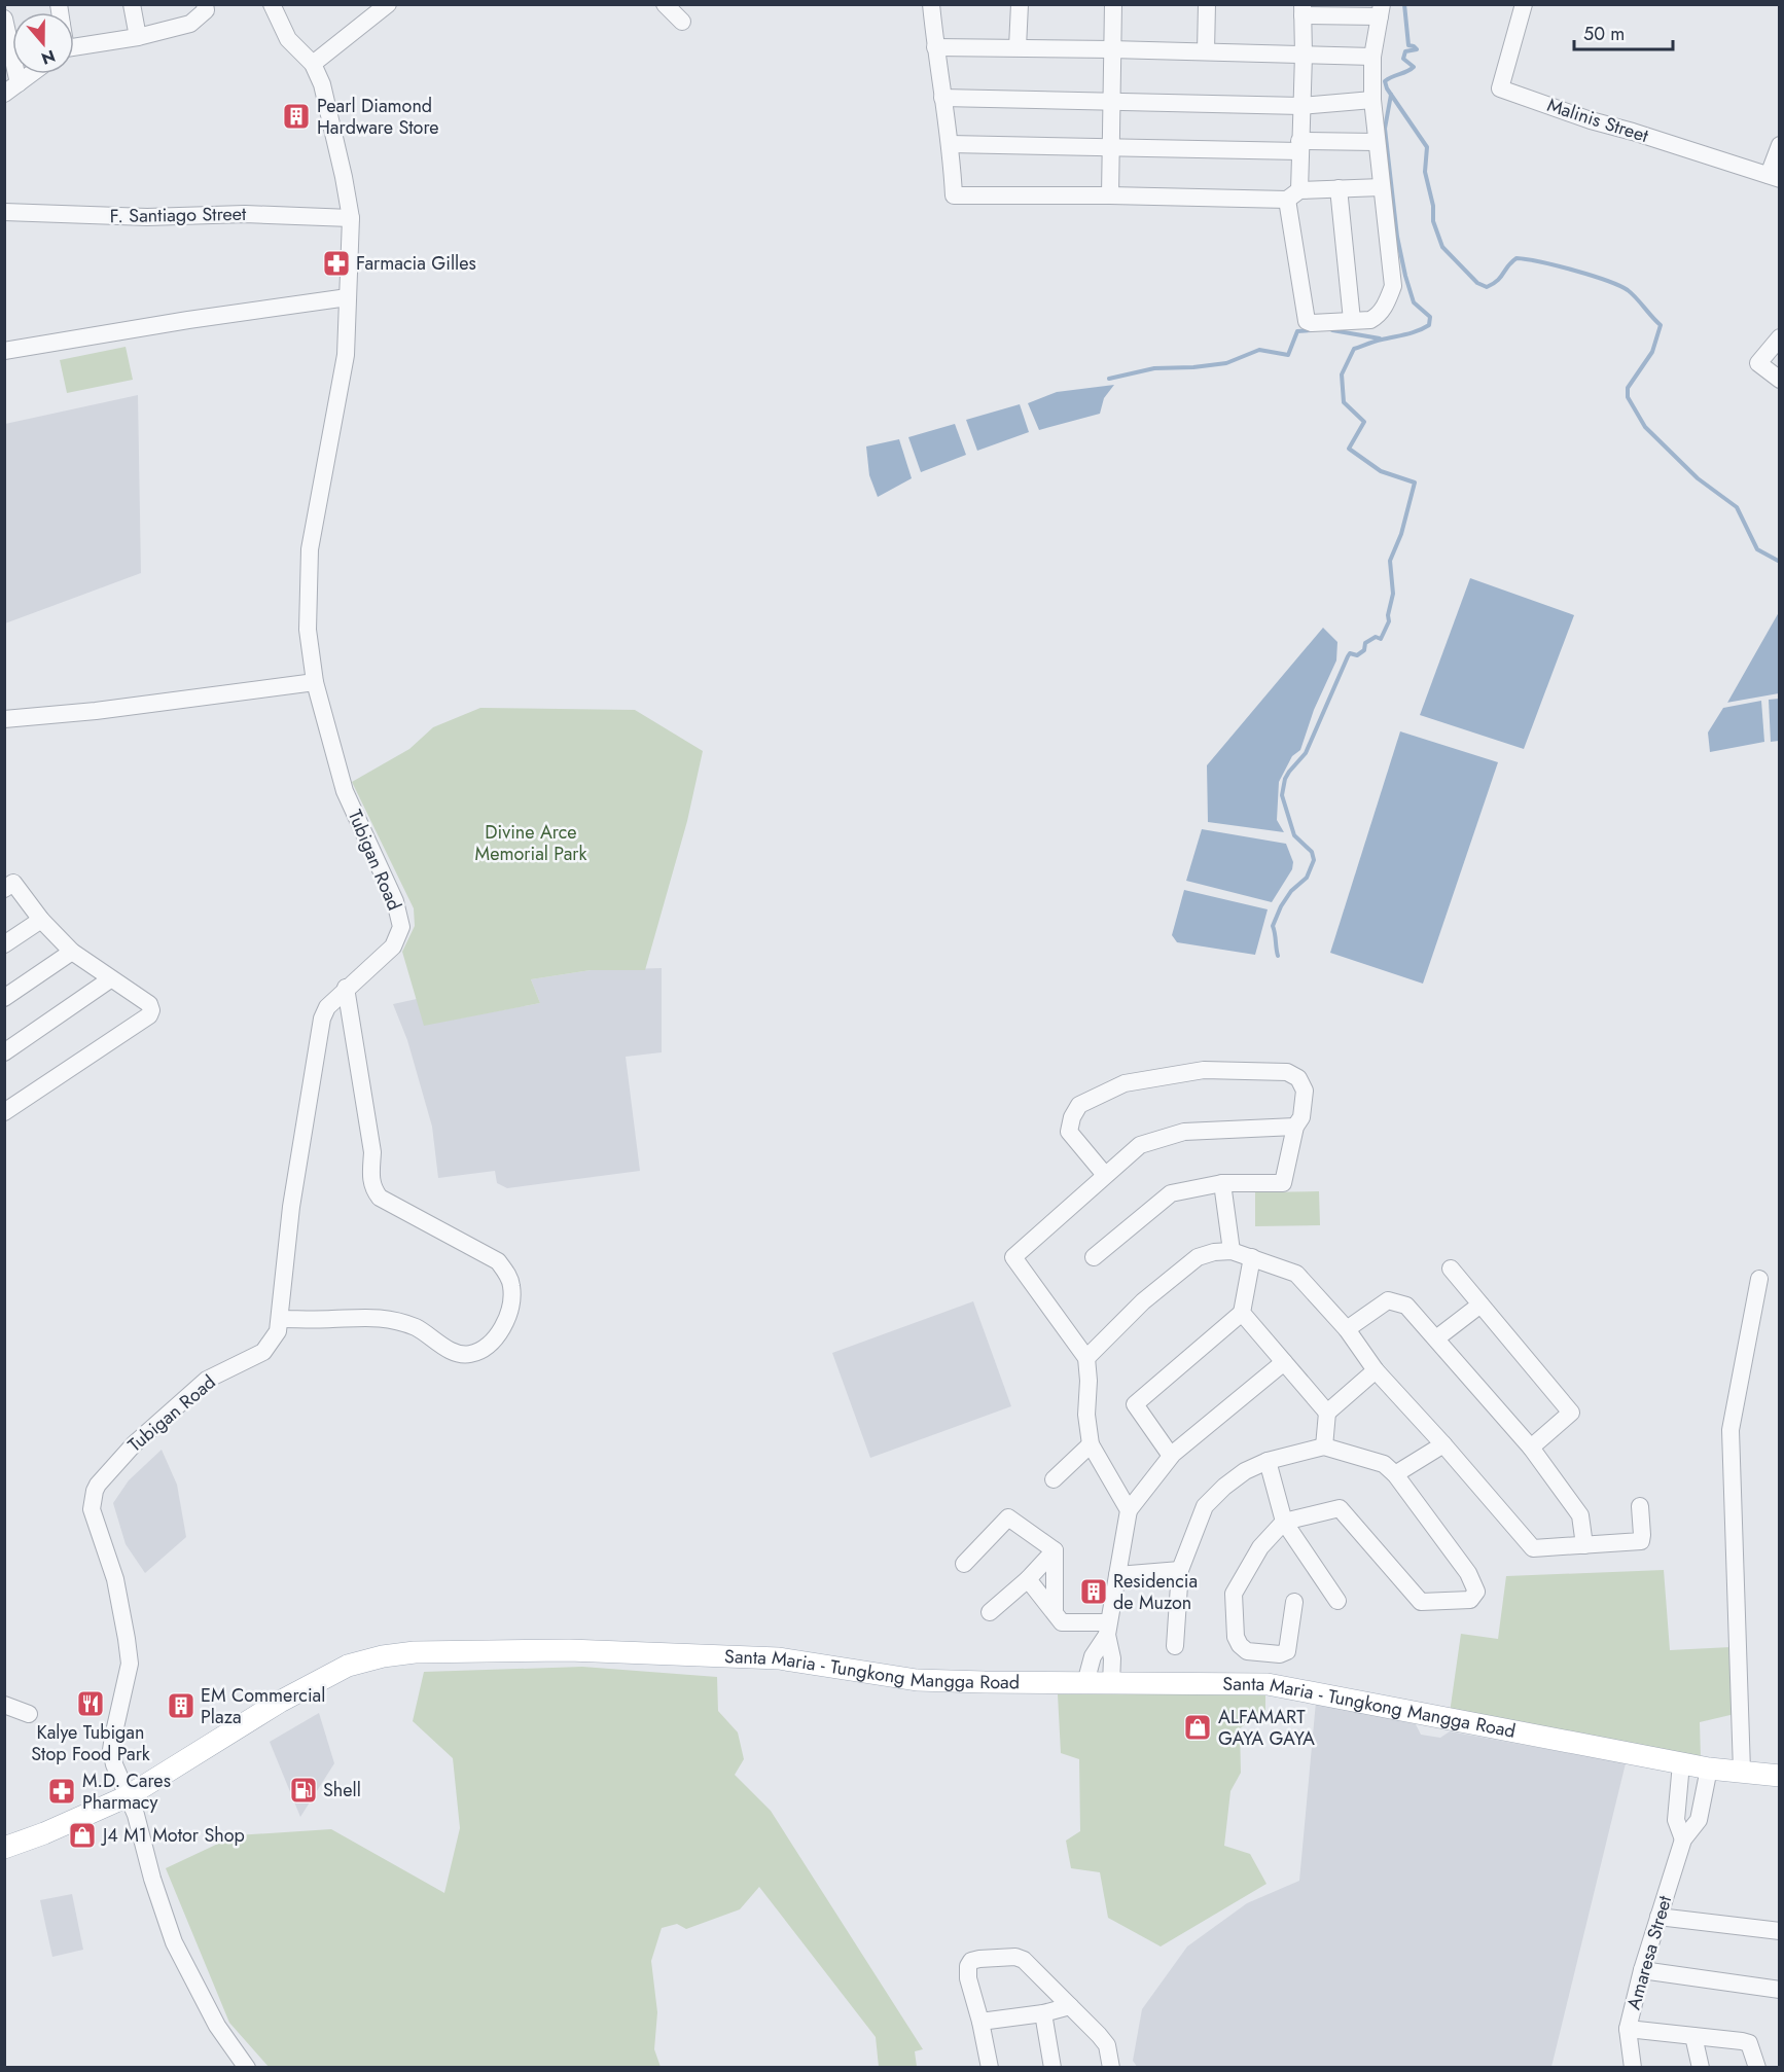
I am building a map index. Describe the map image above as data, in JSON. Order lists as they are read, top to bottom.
{
  "streets": {
    "main road": ["Santa Maria - Tungkong Mangga Road"],
    "street": [
      "Malinis Street",
      "F. Santiago Street",
      "Tubigan Road",
      "Amaresa Street"
    ]
  },
  "crossings": [
    ["F. Santiago Street", "Tubigan Road"],
    ["Tubigan Road", "Santa Maria - Tungkong Mangga Road"],
    ["Santa Maria - Tungkong Mangga Road", "Amaresa Street"]
  ],
  "parks": ["Divine Arce Memorial Park"],
  "places": {
    "building": ["Pearl Diamond Hardware Store", "Residencia de Muzon", "EM Commercial Plaza"],
    "pharmacy": ["Farmacia Gilles", "M.D. Cares Pharmacy"],
    "restaurant": ["Kalye Tubigan Stop Food Park"],
    "shop": ["ALFAMART GAYA GAYA", "J4 M1 Motor Shop"],
    "fuel station": ["Shell"]
  },
  "scale_bar": "50 m",
  "north": "bottom"
}
